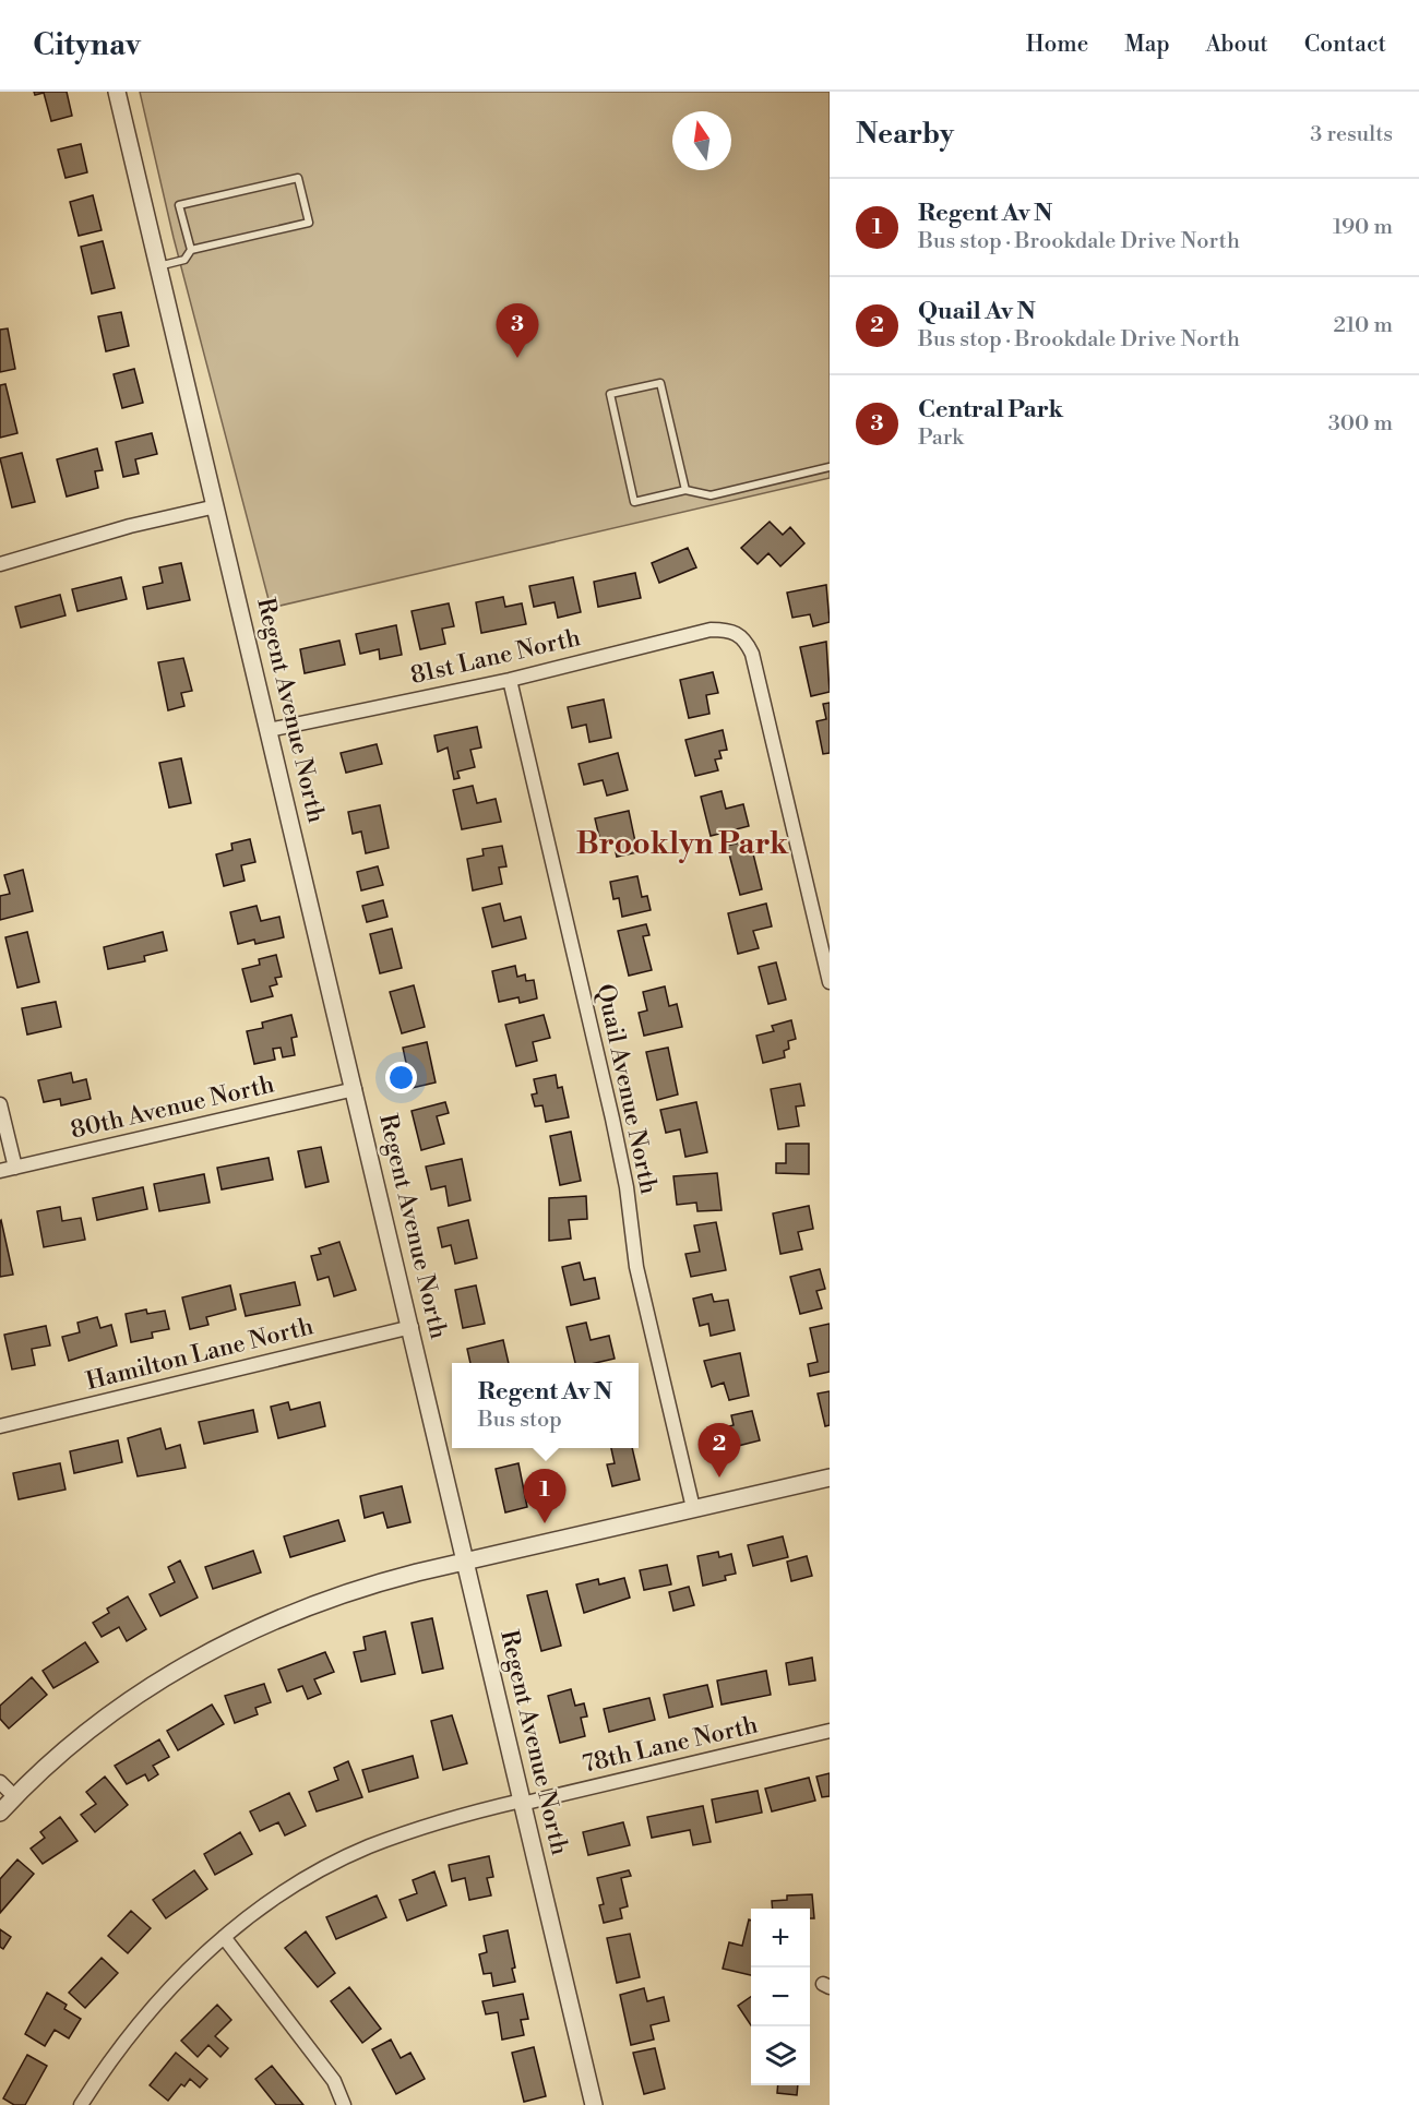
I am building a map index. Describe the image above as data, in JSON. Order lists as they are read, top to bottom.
{
  "streets": {
    "street": [
      "81st Lane North",
      "Regent Avenue North",
      "Quail Avenue North",
      "80th Avenue North",
      "Hamilton Lane North",
      "78th Lane North"
    ]
  },
  "crossings": [
    ["81st Lane North", "Regent Avenue North"],
    ["81st Lane North", "Quail Avenue North"],
    ["Regent Avenue North", "80th Avenue North"],
    ["Regent Avenue North", "Hamilton Lane North"],
    ["Regent Avenue North", "78th Lane North"]
  ],
  "districts": ["Brooklyn Park"],
  "north": "top",
  "page": {
    "header": "Citynav",
    "nav": [
      "Home",
      "Map",
      "About",
      "Contact"
    ],
    "heading": ["Nearby", "3 results"],
    "list": [
      {
        "mark": "1",
        "name": "Regent Av N",
        "note": "Bus stop · Brookdale Drive North",
        "value": "190 m"
      },
      {
        "mark": "2",
        "name": "Quail Av N",
        "note": "Bus stop · Brookdale Drive North",
        "value": "210 m"
      },
      {
        "mark": "3",
        "name": "Central Park",
        "note": "Park",
        "value": "300 m"
      }
    ],
    "pins": ["3", "2", "1"],
    "popup": ["Regent Av N", "Bus stop"],
    "map_buttons": ["+", "−"]
  }
}
